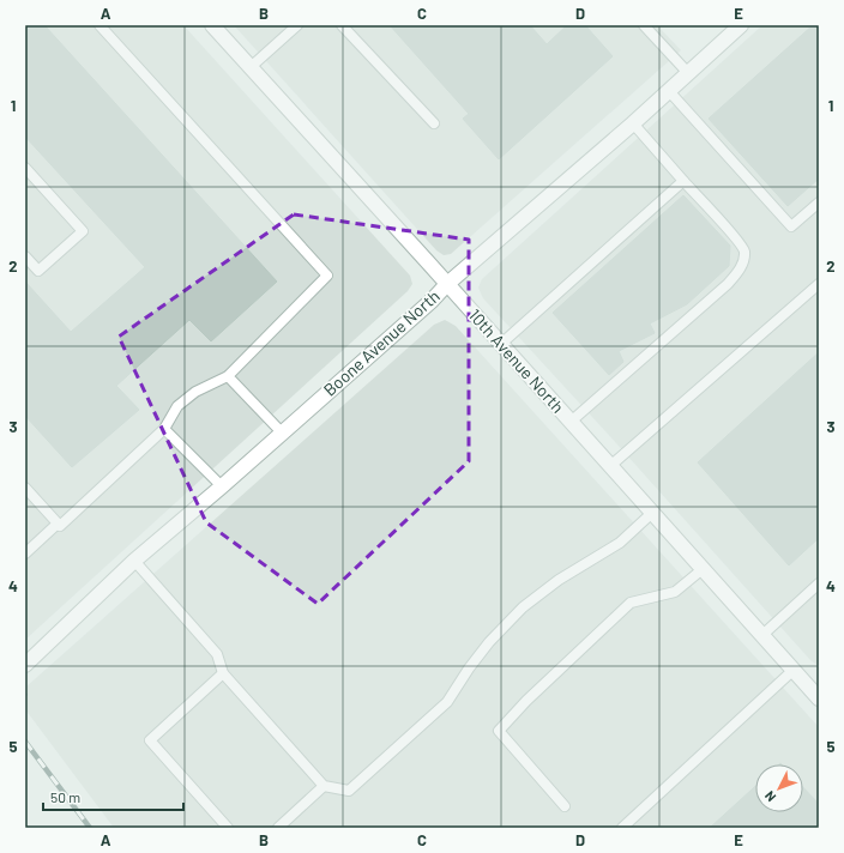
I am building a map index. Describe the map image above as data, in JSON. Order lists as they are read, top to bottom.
{
  "streets": {
    "street": ["Boone Avenue North", "10th Avenue North"]
  },
  "crossings": [
    ["Boone Avenue North", "10th Avenue North"]
  ],
  "scale_bar": "50 m",
  "north": "bottom left",
  "grid": {
    "columns": [
      "A",
      "B",
      "C",
      "D",
      "E"
    ],
    "rows": [
      "1",
      "2",
      "3",
      "4",
      "5"
    ]
  }
}
